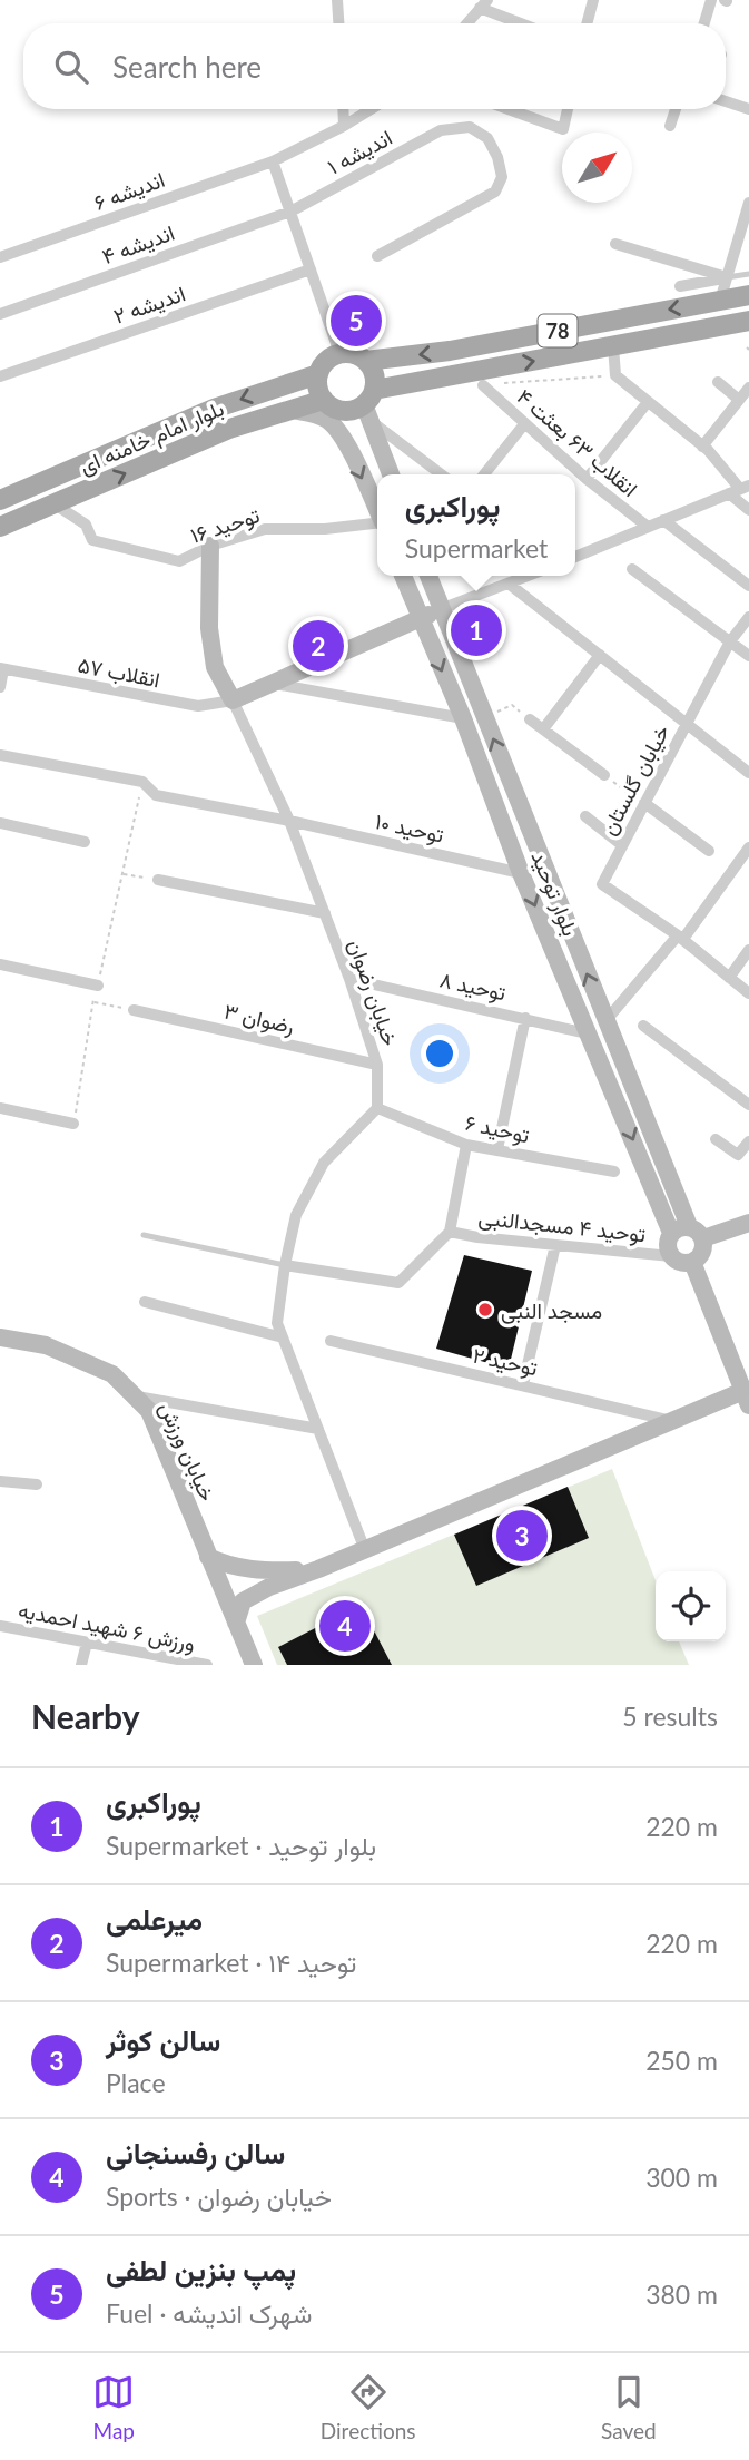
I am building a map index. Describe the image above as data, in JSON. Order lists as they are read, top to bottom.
{
  "streets": {
    "main road": ["78", "بلوار امام خامنه ای"],
    "street": [
      "اندیشه ۱",
      "اندیشه ۶",
      "اندیشه ۴",
      "اندیشه ۲",
      "انقلاب ۶۳ بعثت ۴",
      "توحید ۱۶",
      "انقلاب ۵۷",
      "خیابان گلستان",
      "توحید ۱۰",
      "بلوار توحید",
      "توحید ۸",
      "خیابان رضوان",
      "رضوان ۳",
      "توحید ۶",
      "توحید ۴ مسجدالنبی",
      "توحید ۲",
      "خیابان ورزش",
      "ورزش ۶ شهید احمدیه"
    ]
  },
  "crossings": [
    ["اندیشه ۱", "اندیشه ۴"],
    ["78", "بلوار امام خامنه ای"],
    ["بلوار امام خامنه ای", "توحید ۱۶"],
    ["انقلاب ۵۷", "خیابان رضوان"],
    ["توحید ۱۰", "بلوار توحید"],
    ["توحید ۱۰", "خیابان رضوان"],
    ["بلوار توحید", "توحید ۸"],
    ["بلوار توحید", "توحید ۴ مسجدالنبی"],
    ["توحید ۸", "خیابان رضوان"],
    ["خیابان رضوان", "رضوان ۳"],
    ["خیابان رضوان", "توحید ۶"]
  ],
  "places": ["مسجد النبی"],
  "north": "top right",
  "page": {
    "search": "Search here",
    "pins": [
      "5",
      "1",
      "2",
      "3",
      "4"
    ],
    "popup": ["پوراکبری", "Supermarket"],
    "heading": ["Nearby", "5 results"],
    "list": [
      {
        "mark": "1",
        "name": "پوراکبری",
        "note": "Supermarket · بلوار توحید",
        "value": "220 m"
      },
      {
        "mark": "2",
        "name": "میرعلمی",
        "note": "Supermarket · توحید ۱۴",
        "value": "220 m"
      },
      {
        "mark": "3",
        "name": "سالن کوثر",
        "note": "Place",
        "value": "250 m"
      },
      {
        "mark": "4",
        "name": "سالن رفسنجانی",
        "note": "Sports · خیابان رضوان",
        "value": "300 m"
      },
      {
        "mark": "5",
        "name": "پمپ بنزین لطفی",
        "note": "Fuel · شهرک اندیشه",
        "value": "380 m"
      }
    ],
    "nav": ["Map", "Directions", "Saved"]
  }
}
